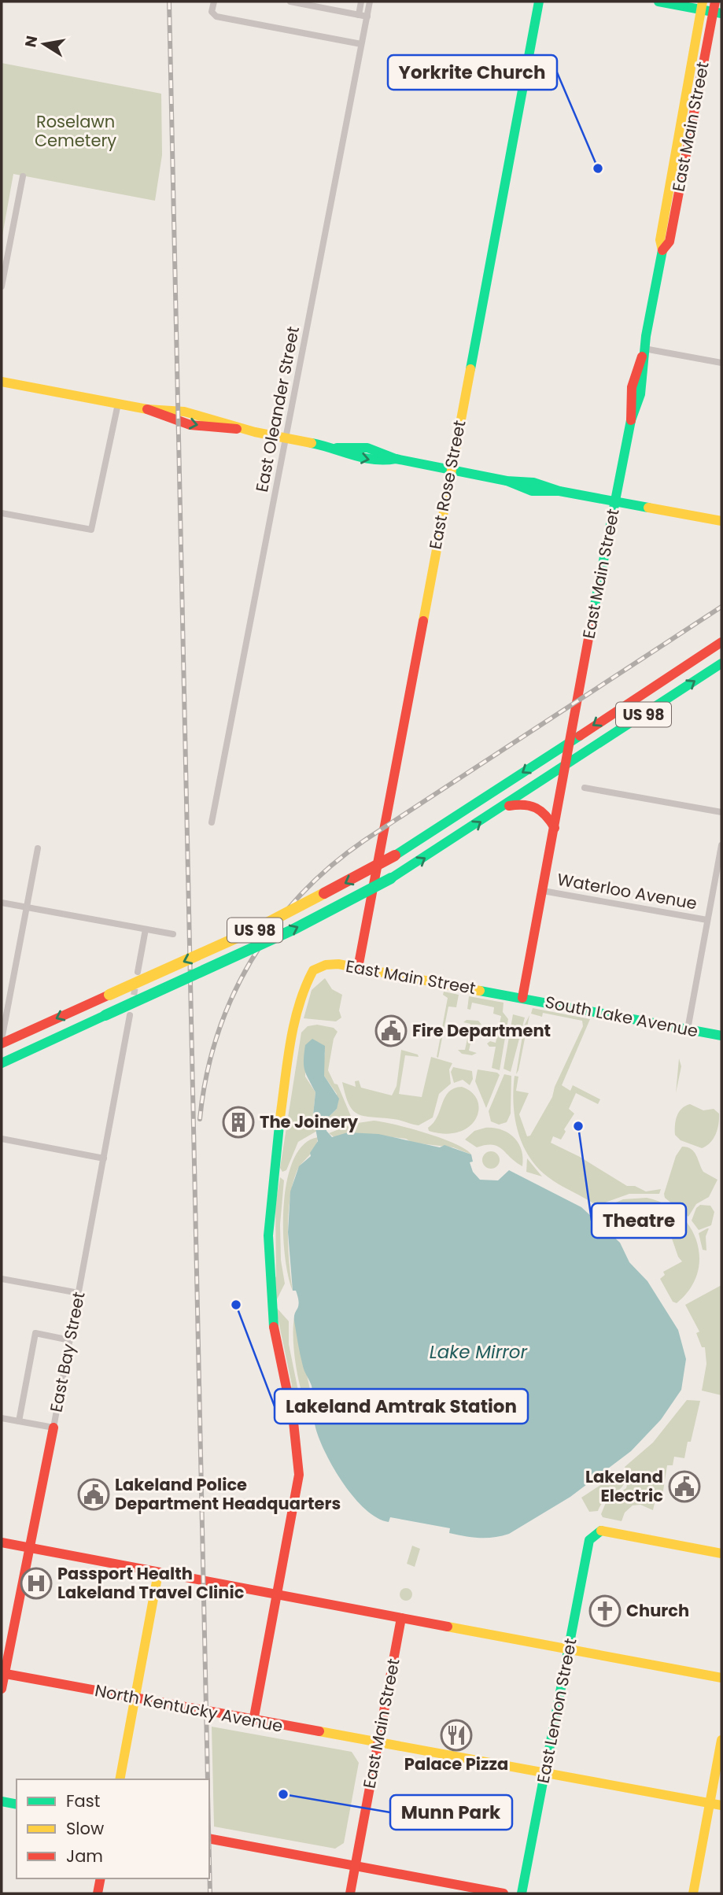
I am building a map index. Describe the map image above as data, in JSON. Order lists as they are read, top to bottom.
{
  "streets": {
    "street": [
      "East Main Street",
      "East Oleander Street",
      "East Rose Street",
      "US 98",
      "Waterloo Avenue",
      "South Lake Avenue",
      "East Bay Street",
      "North Kentucky Avenue",
      "East Lemon Street"
    ]
  },
  "crossings": [
    ["East Main Street", "East Rose Street"],
    ["East Main Street", "US 98"],
    ["East Main Street", "Waterloo Avenue"],
    ["East Main Street", "South Lake Avenue"],
    ["East Main Street", "North Kentucky Avenue"],
    ["East Bay Street", "North Kentucky Avenue"],
    ["North Kentucky Avenue", "East Lemon Street"]
  ],
  "water": ["Lake Mirror"],
  "parks": ["Roselawn Cemetery"],
  "places": {
    "other": [
      "Yorkrite Church",
      "Theatre",
      "Lakeland Amtrak Station",
      "Munn Park"
    ],
    "public building": ["Fire Department", "Lakeland Electric", "Lakeland Police Department Headquarters"],
    "building": ["The Joinery"],
    "hospital": ["Passport Health Lakeland Travel Clinic"],
    "church": ["Church"],
    "restaurant": ["Palace Pizza"]
  },
  "legend": ["Fast", "Slow", "Jam"],
  "north": "left"
}
